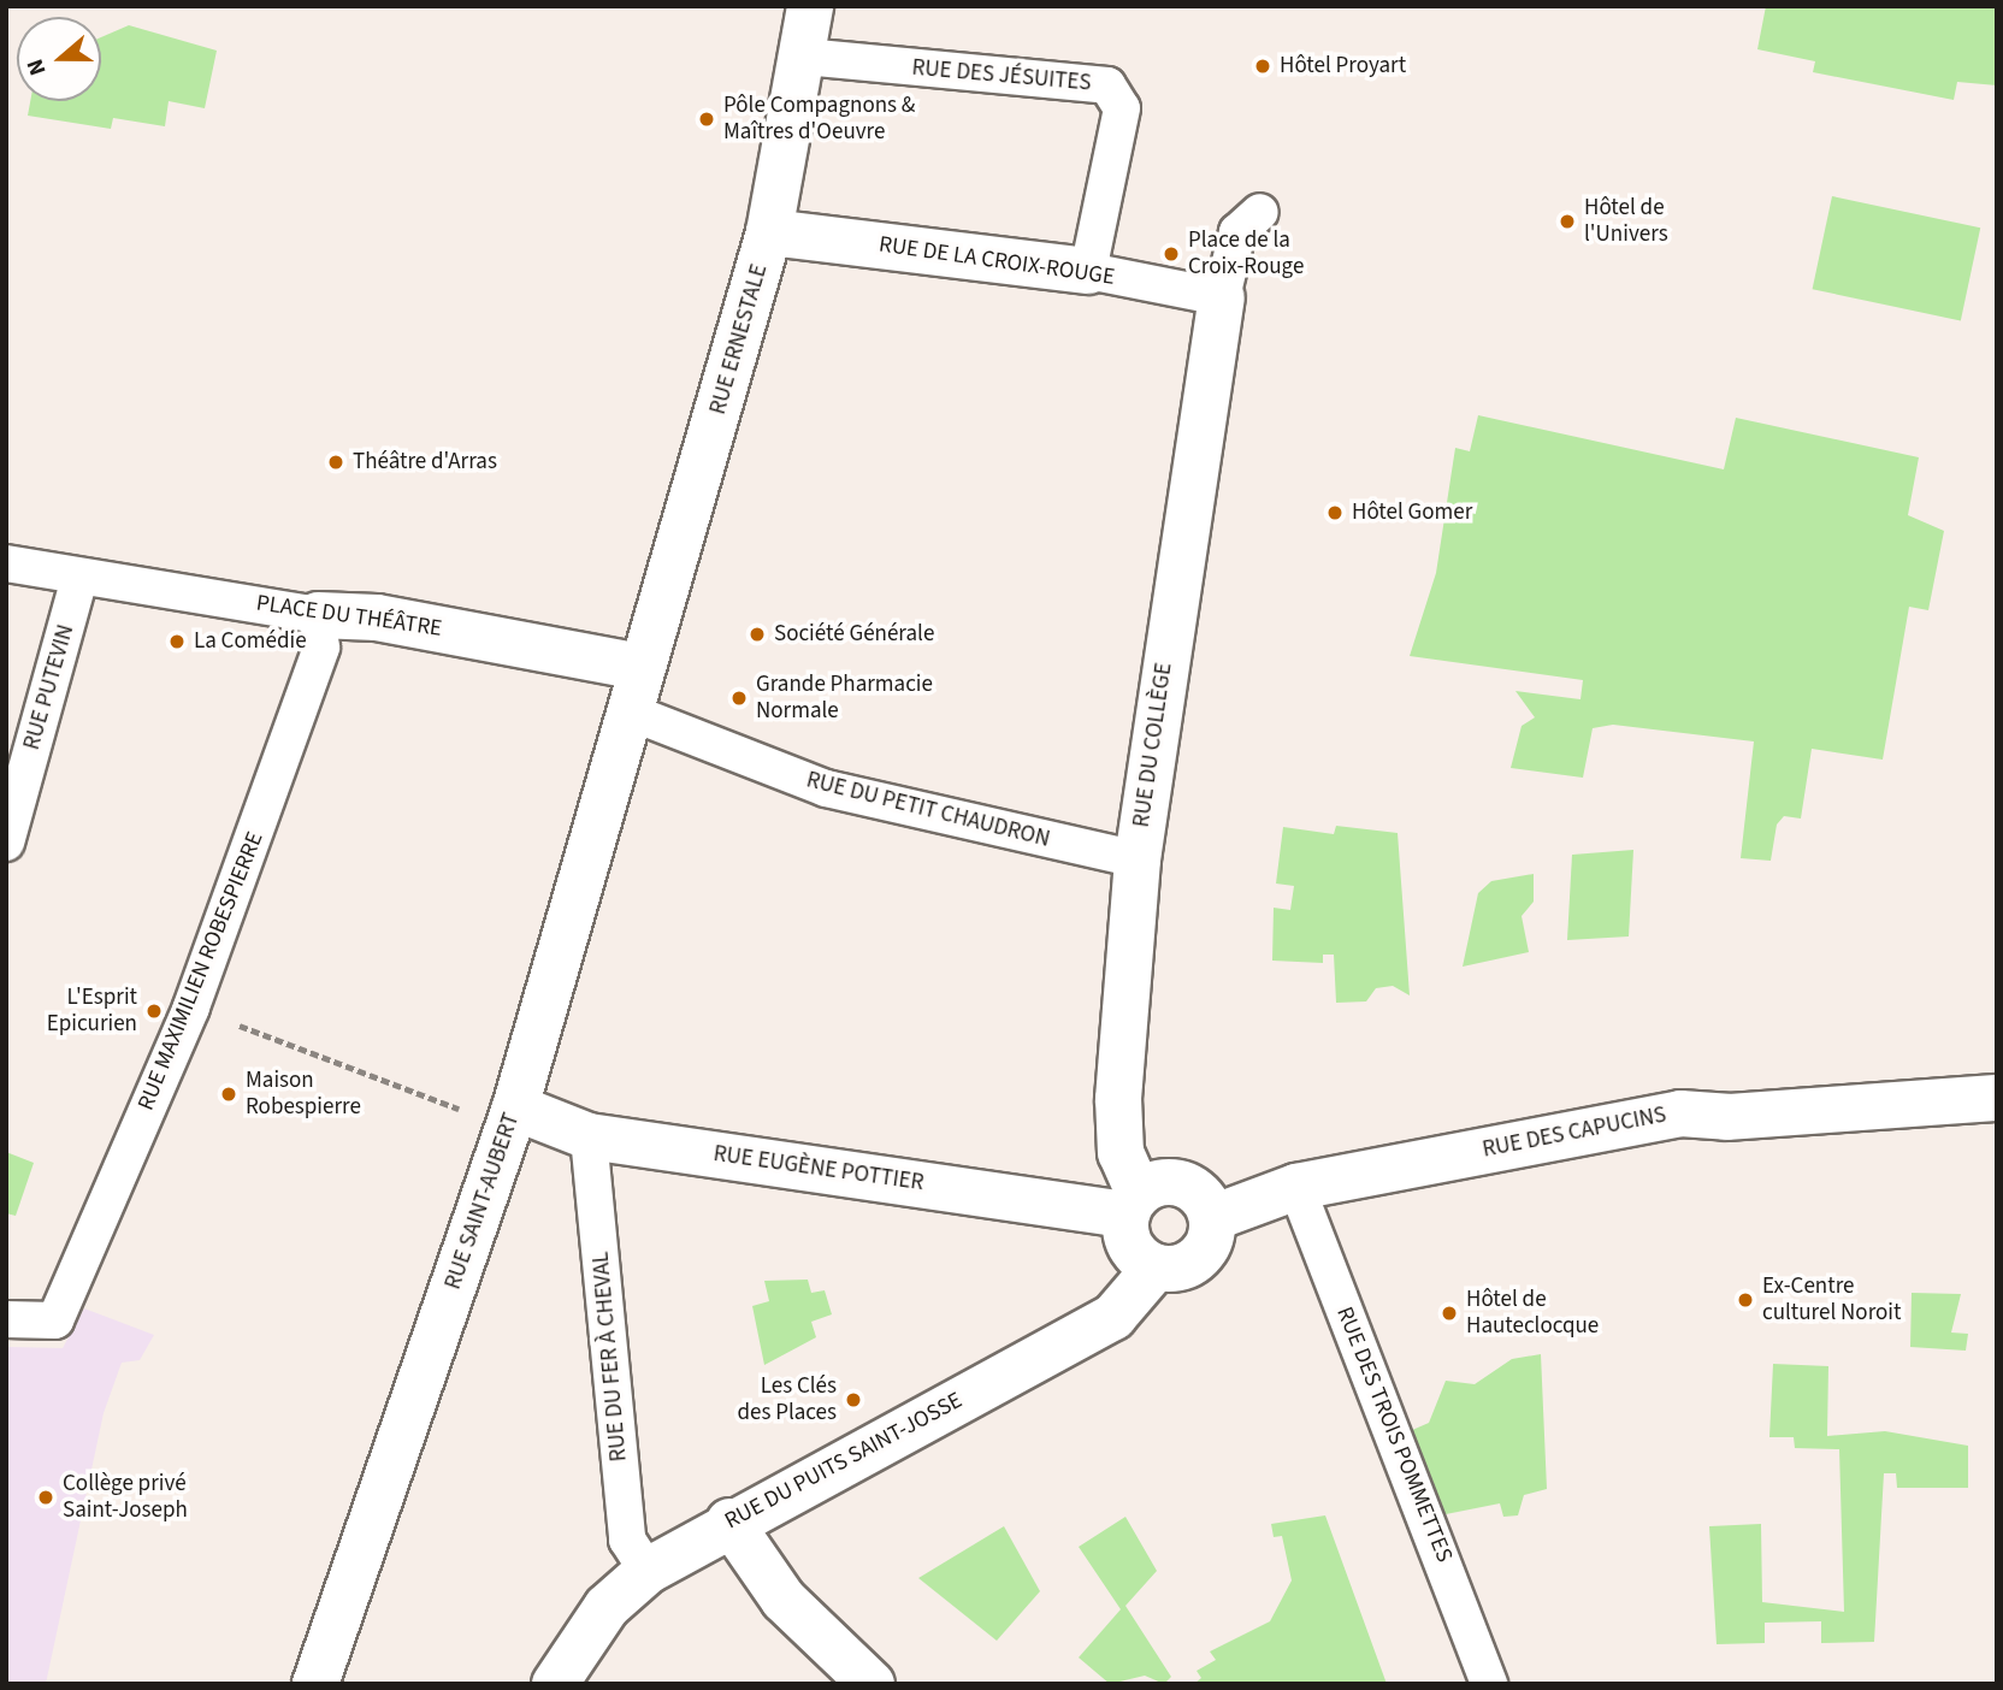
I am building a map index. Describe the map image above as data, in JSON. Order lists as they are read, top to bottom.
{
  "streets": {
    "street": [
      "RUE DE LA CROIX-ROUGE",
      "RUE ERNESTALE",
      "PLACE DU THÉÂTRE",
      "RUE DU COLLÈGE",
      "RUE DES CAPUCINS",
      "RUE EUGÈNE POTTIER",
      "RUE SAINT-AUBERT",
      "RUE DU PUITS SAINT-JOSSE"
    ],
    "lane": [
      "RUE DES JÉSUITES",
      "RUE PUTEVIN",
      "RUE DU PETIT CHAUDRON",
      "RUE MAXIMILIEN ROBESPIERRE",
      "RUE DU FER À CHEVAL",
      "RUE DES TROIS POMMETTES"
    ]
  },
  "crossings": [
    ["RUE DES JÉSUITES", "RUE DE LA CROIX-ROUGE"],
    ["RUE DES JÉSUITES", "RUE ERNESTALE"],
    ["RUE DE LA CROIX-ROUGE", "RUE ERNESTALE"],
    ["RUE DE LA CROIX-ROUGE", "RUE DU COLLÈGE"],
    ["RUE ERNESTALE", "PLACE DU THÉÂTRE"],
    ["RUE ERNESTALE", "RUE DU PETIT CHAUDRON"],
    ["RUE ERNESTALE", "RUE SAINT-AUBERT"],
    ["PLACE DU THÉÂTRE", "RUE PUTEVIN"],
    ["PLACE DU THÉÂTRE", "RUE MAXIMILIEN ROBESPIERRE"],
    ["RUE DU COLLÈGE", "RUE DU PETIT CHAUDRON"],
    ["RUE DU COLLÈGE", "RUE DES CAPUCINS"],
    ["RUE DU COLLÈGE", "RUE EUGÈNE POTTIER"],
    ["RUE DU COLLÈGE", "RUE DU PUITS SAINT-JOSSE"],
    ["RUE DU PETIT CHAUDRON", "RUE SAINT-AUBERT"],
    ["RUE DES CAPUCINS", "RUE EUGÈNE POTTIER"],
    ["RUE DES CAPUCINS", "RUE DES TROIS POMMETTES"],
    ["RUE DES CAPUCINS", "RUE DU PUITS SAINT-JOSSE"],
    ["RUE EUGÈNE POTTIER", "RUE SAINT-AUBERT"],
    ["RUE EUGÈNE POTTIER", "RUE DU FER À CHEVAL"],
    ["RUE EUGÈNE POTTIER", "RUE DU PUITS SAINT-JOSSE"],
    ["RUE DU FER À CHEVAL", "RUE DU PUITS SAINT-JOSSE"]
  ],
  "places": [
    "Hôtel Proyart",
    "Pôle Compagnons & Maîtres d'Oeuvre",
    "Hôtel de l'Univers",
    "Place de la Croix-Rouge",
    "Théâtre d'Arras",
    "Hôtel Gomer",
    "Société Générale",
    "La Comédie",
    "Grande Pharmacie Normale",
    "L'Esprit Epicurien",
    "Maison Robespierre",
    "Ex-Centre culturel Noroit",
    "Hôtel de Hauteclocque",
    "Les Clés des Places",
    "Collège privé Saint-Joseph"
  ],
  "north": "left"
}
